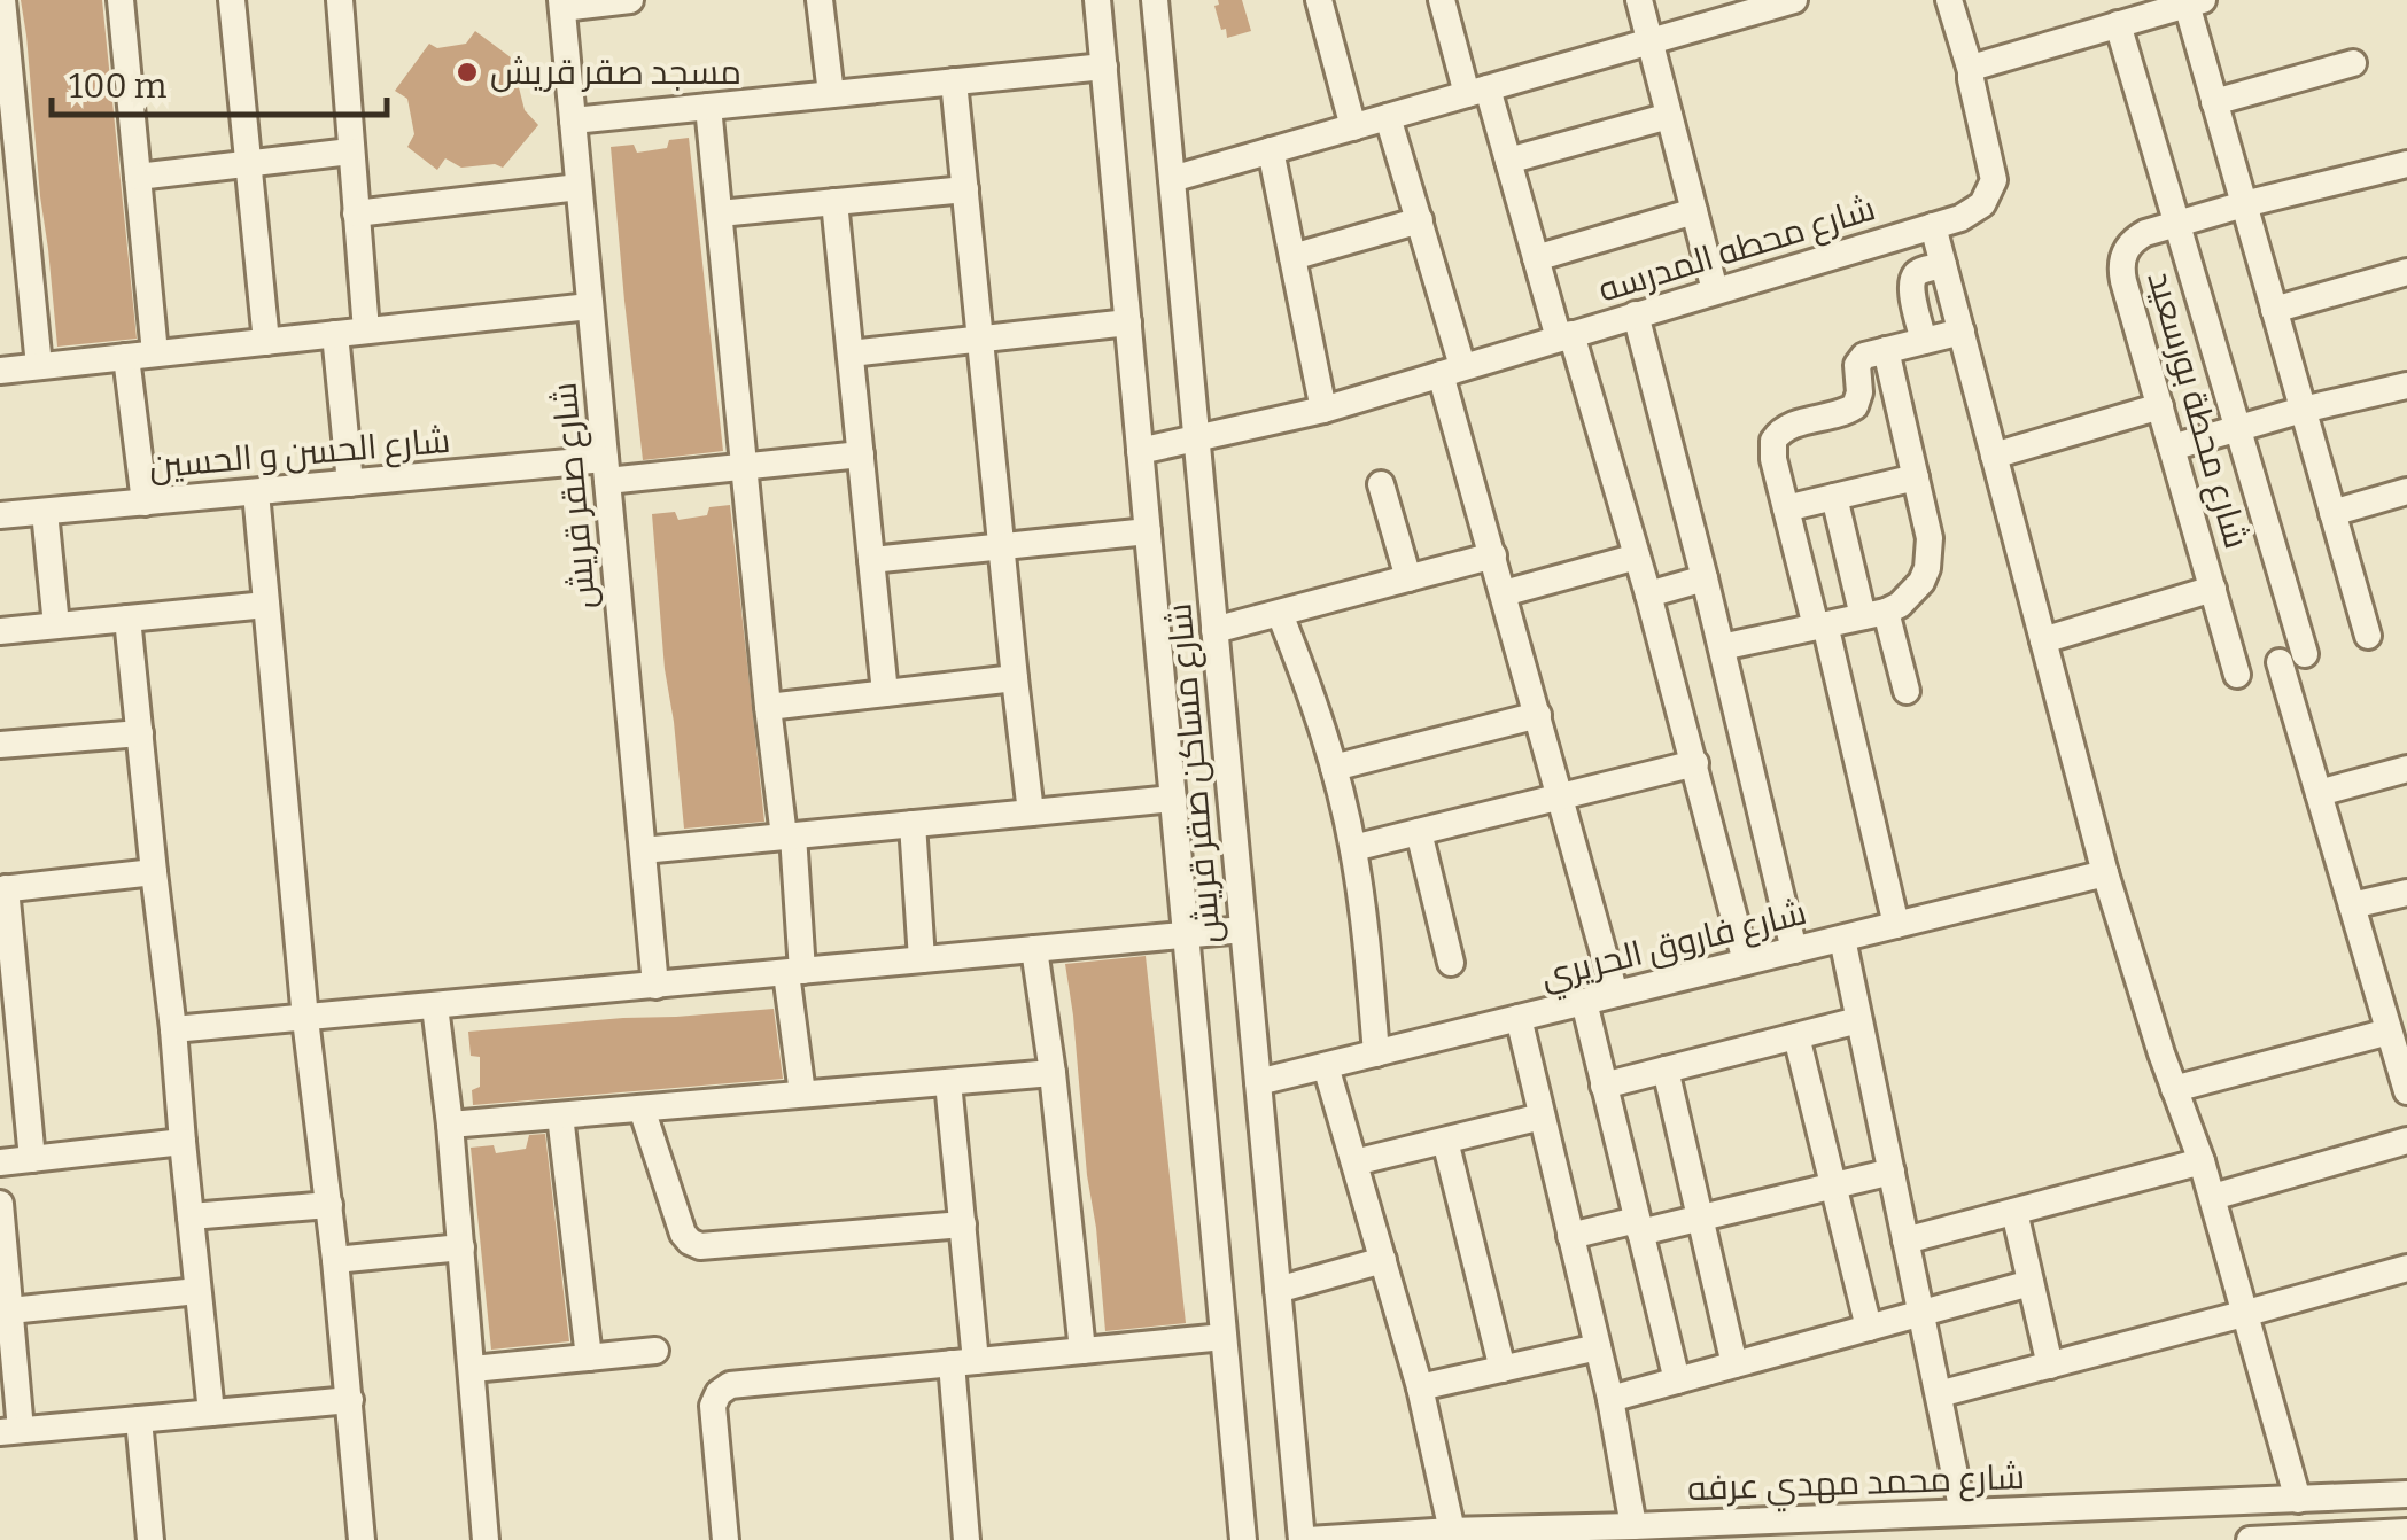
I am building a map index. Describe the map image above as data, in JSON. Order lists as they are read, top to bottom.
{
  "streets": {
    "street": [
      "شارع محطه المدرسه",
      "شارع محطة بورسعيد",
      "شارع الحسن و الحسين",
      "شارع صقر قريش",
      "شارع مساكن صقر قريش",
      "شارع فاروق الحريري",
      "شارع محمد مهدي عرفه"
    ]
  },
  "crossings": [
    ["شارع محطه المدرسه", "شارع مساكن صقر قريش"],
    ["شارع الحسن و الحسين", "شارع صقر قريش"],
    ["شارع مساكن صقر قريش", "شارع فاروق الحريري"],
    ["شارع مساكن صقر قريش", "شارع محمد مهدي عرفه"]
  ],
  "places": ["مسجد صقر قريش"],
  "scale_bar": "100 m"
}
